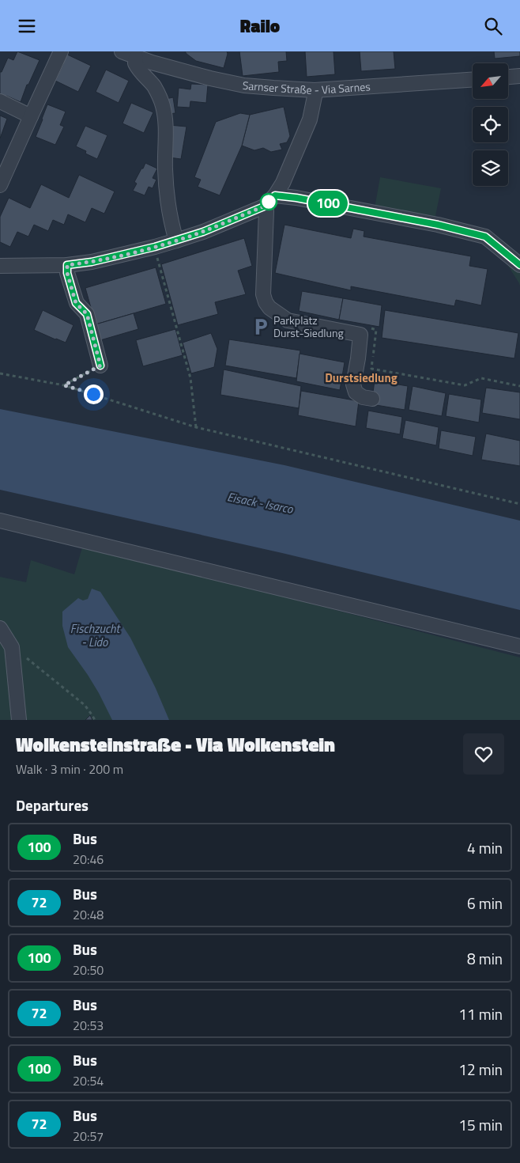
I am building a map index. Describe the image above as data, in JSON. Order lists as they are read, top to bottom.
{
  "streets": {
    "street": ["Sarnser Straße - Via Sarnes"]
  },
  "districts": ["Durstsiedlung"],
  "water": ["Eisack - Isarco", "Fischzucht - Lido"],
  "places": {
    "parking": ["Parkplatz Durst-Siedlung"]
  },
  "lines": ["bus line 100"],
  "north": "bottom left",
  "page": {
    "header": "Railo",
    "on_map": "100",
    "heading": [
      ["Wolkensteinstraße - Via Wolkenstein", "Walk · 3 min · 200 m"],
      "Departures"
    ],
    "list": [
      {
        "mark": "100",
        "name": "Bus",
        "note": "20:46",
        "value": "4 min"
      },
      {
        "mark": "72",
        "name": "Bus",
        "note": "20:48",
        "value": "6 min"
      },
      {
        "mark": "100",
        "name": "Bus",
        "note": "20:50",
        "value": "8 min"
      },
      {
        "mark": "72",
        "name": "Bus",
        "note": "20:53",
        "value": "11 min"
      },
      {
        "mark": "100",
        "name": "Bus",
        "note": "20:54",
        "value": "12 min"
      },
      {
        "mark": "72",
        "name": "Bus",
        "note": "20:57",
        "value": "15 min"
      }
    ]
  }
}
